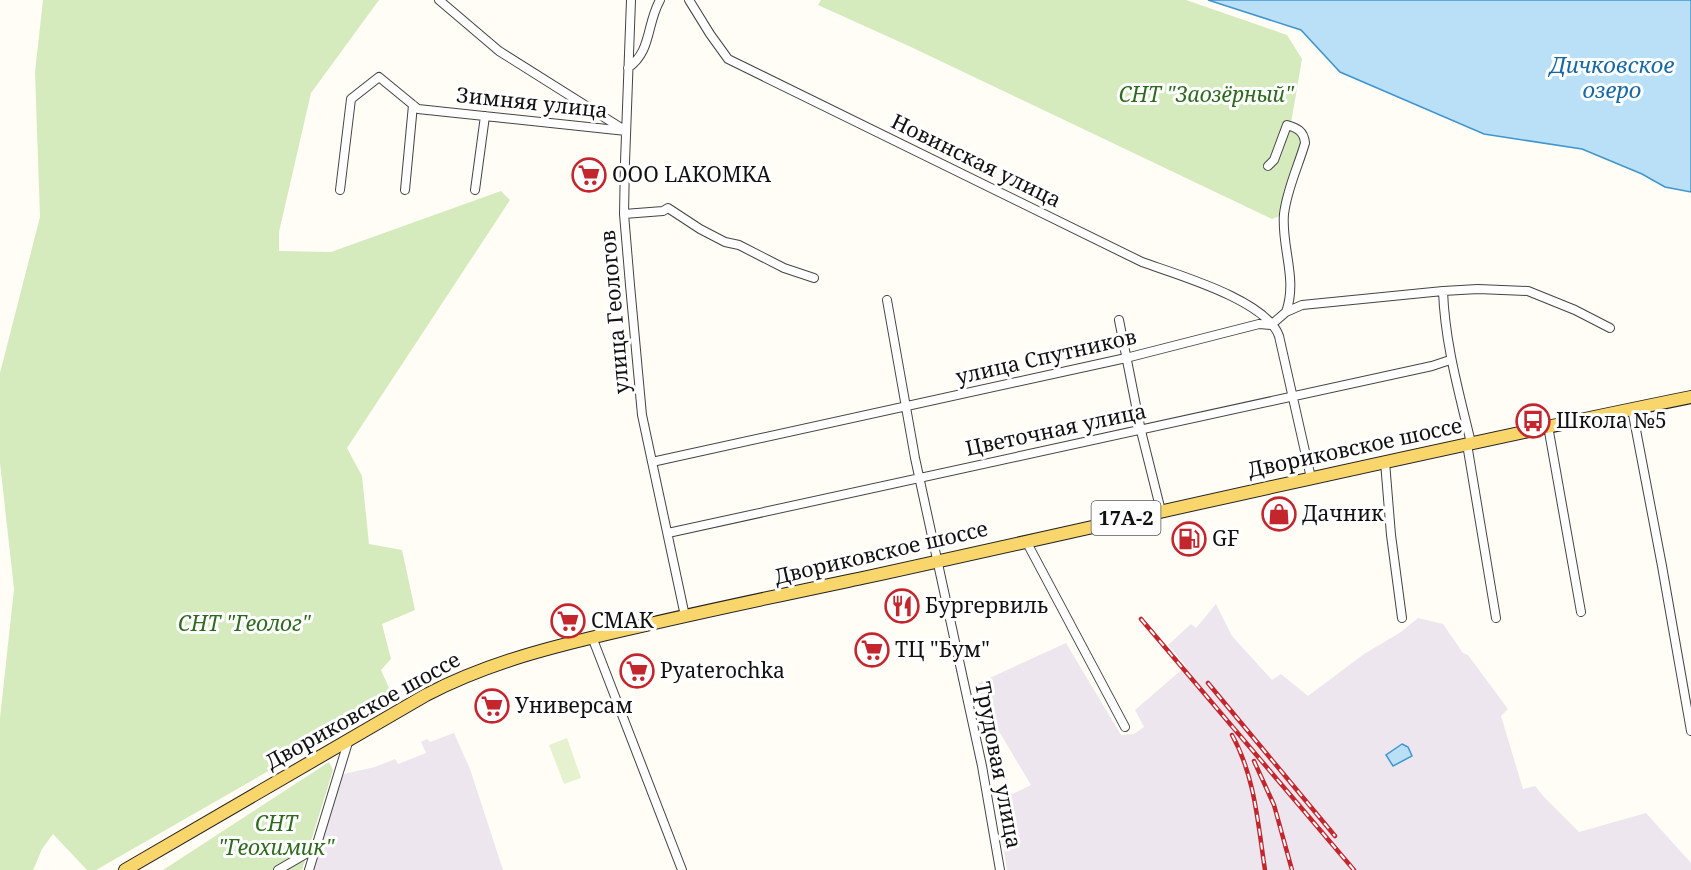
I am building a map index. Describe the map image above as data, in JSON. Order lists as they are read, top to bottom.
{
  "streets": {
    "main road": ["Двориковское шоссе", "17А-2"],
    "street": [
      "Зимняя улица",
      "Новинская улица",
      "улица Геологов",
      "улица Спутников",
      "Цветочная улица",
      "Трудовая улица"
    ]
  },
  "crossings": [
    ["Зимняя улица", "улица Геологов"],
    ["Новинская улица", "улица Спутников"],
    ["улица Геологов", "улица Спутников"],
    ["улица Геологов", "Цветочная улица"],
    ["улица Геологов", "Двориковское шоссе"],
    ["улица Спутников", "Трудовая улица"],
    ["Цветочная улица", "Трудовая улица"],
    ["Двориковское шоссе", "Трудовая улица"]
  ],
  "water": ["Дичковское озеро"],
  "parks": ["СНТ \"Заозёрный\"", "СНТ \"Геолог\"", "СНТ \"Геохимик\""],
  "places": {
    "supermarket": [
      "OOO LAKOMKA",
      "СМАК",
      "ТЦ \"Бум\"",
      "Pyaterochka",
      "Универсам"
    ],
    "bus stop": ["Школа №5"],
    "shop": ["Дачник"],
    "fuel station": ["GF"],
    "restaurant": ["Бургервиль"]
  }
}
